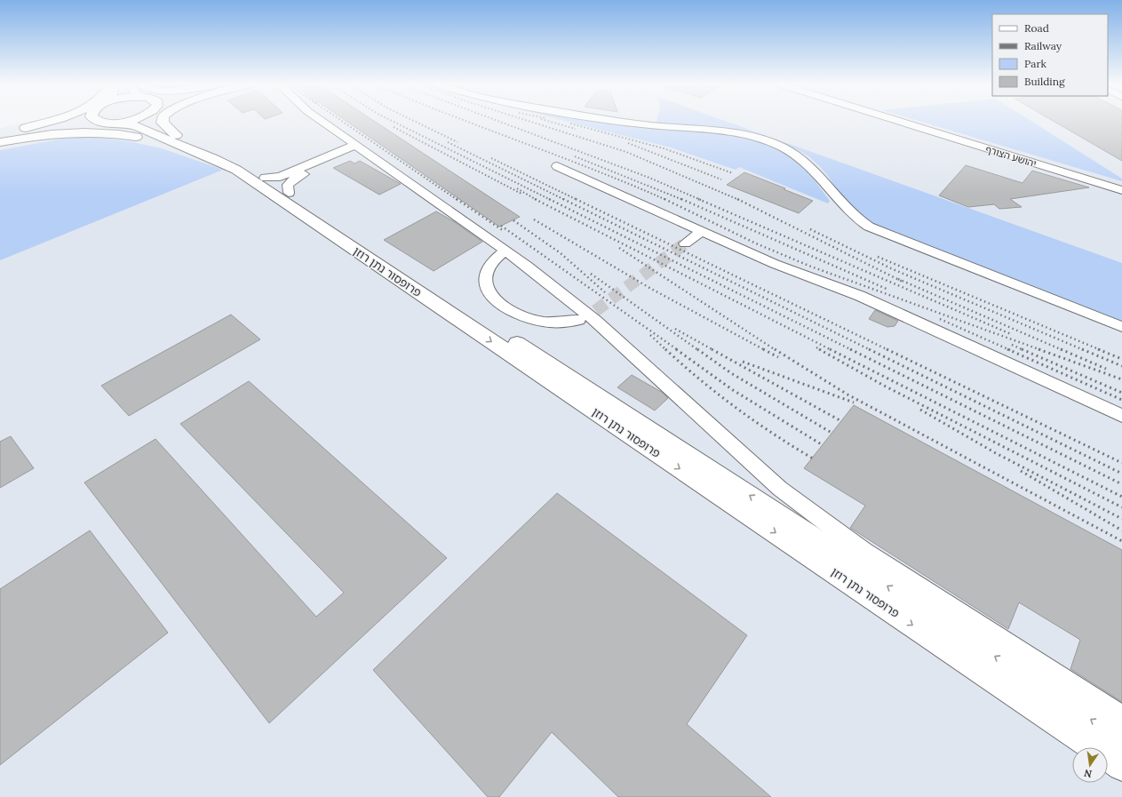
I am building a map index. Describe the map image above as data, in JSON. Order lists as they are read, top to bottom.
{
  "streets": {
    "street": ["יהושע הצורף", "פרופסור נתן רוזן"]
  },
  "legend": [
    "Road",
    "Railway",
    "Park",
    "Building"
  ],
  "north": "bottom"
}
